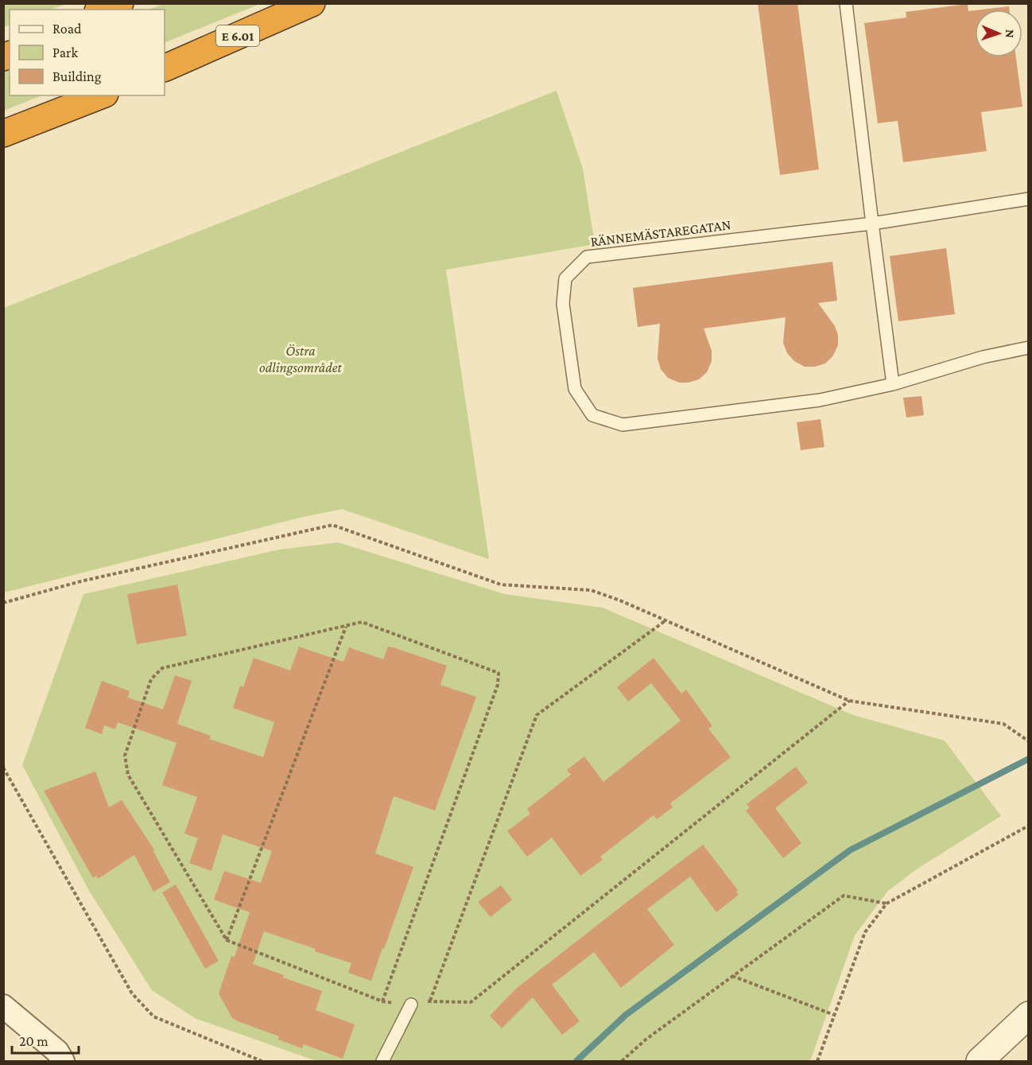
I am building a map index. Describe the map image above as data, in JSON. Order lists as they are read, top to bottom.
{
  "streets": {
    "highway": ["E 6.01"],
    "lane": ["RÄNNEMÄSTAREGATAN"]
  },
  "parks": ["Östra odlingsområdet"],
  "legend": ["Road", "Park", "Building"],
  "scale_bar": "20 m",
  "north": "right"
}
